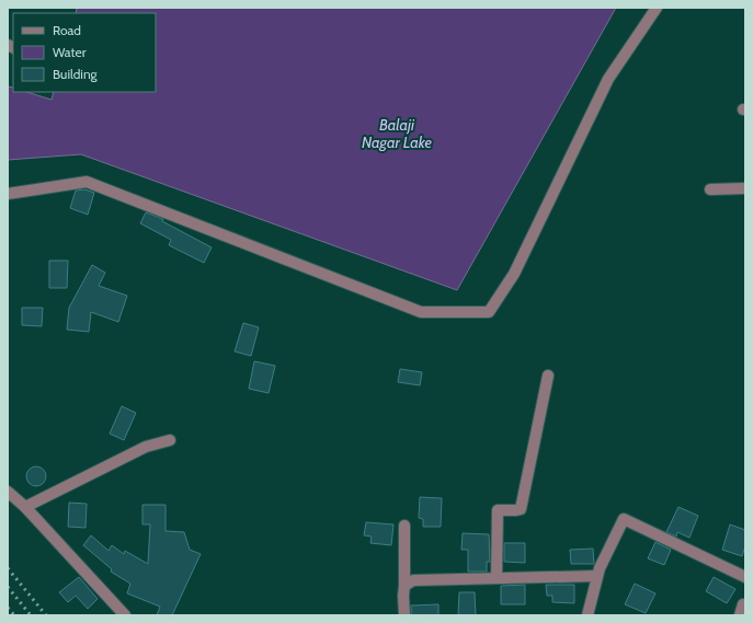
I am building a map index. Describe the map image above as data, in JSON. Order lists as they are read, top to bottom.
{
  "water": ["Balaji Nagar Lake"],
  "legend": ["Road", "Water", "Building"]
}
